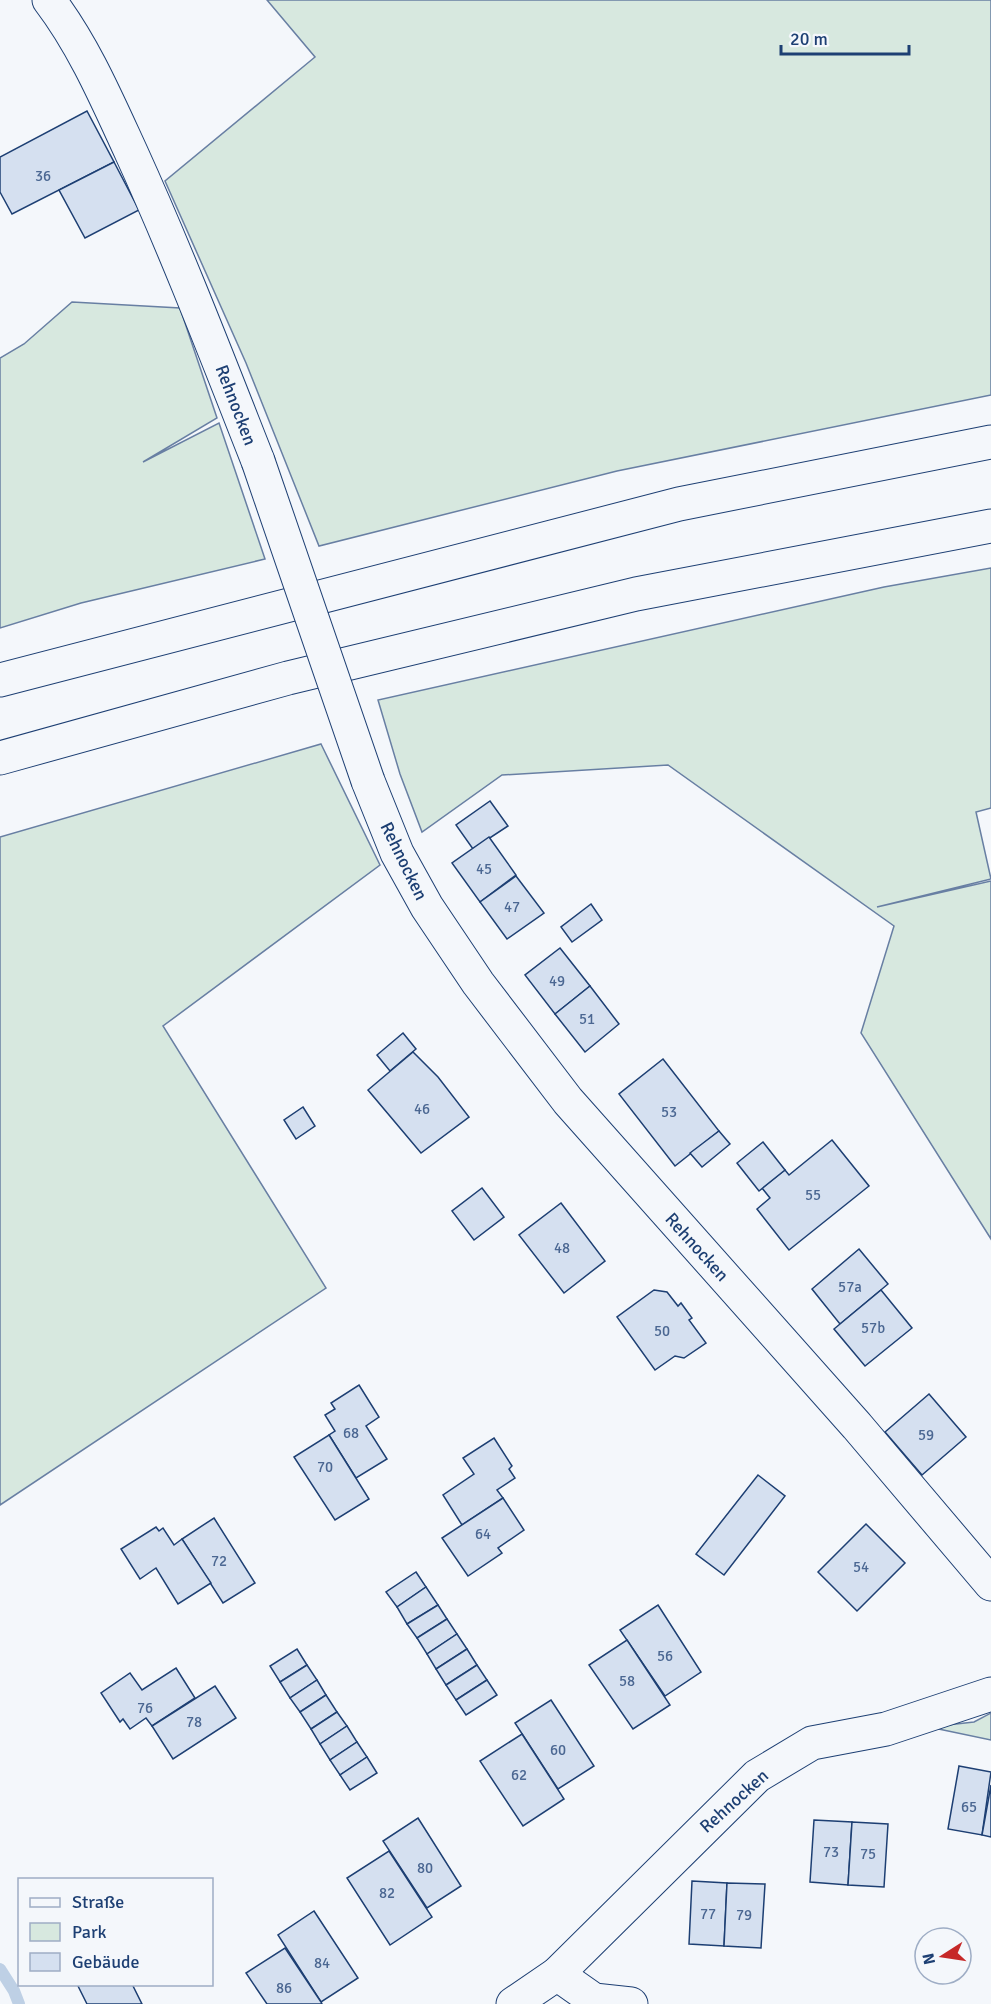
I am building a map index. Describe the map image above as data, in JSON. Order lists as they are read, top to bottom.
{
  "streets": {
    "main road": ["Rehnocken"]
  },
  "house_numbers": [
    "36",
    "45",
    "47",
    "49",
    "51",
    "46",
    "53",
    "55",
    "48",
    "57a",
    "57b",
    "50",
    "68",
    "59",
    "70",
    "64",
    "72",
    "54",
    "56",
    "58",
    "76",
    "78",
    "60",
    "62",
    "65",
    "73",
    "75",
    "80",
    "82",
    "77",
    "79",
    "84",
    "86"
  ],
  "legend": ["Straße", "Park", "Gebäude"],
  "scale_bar": "20 m",
  "north": "left"
}
